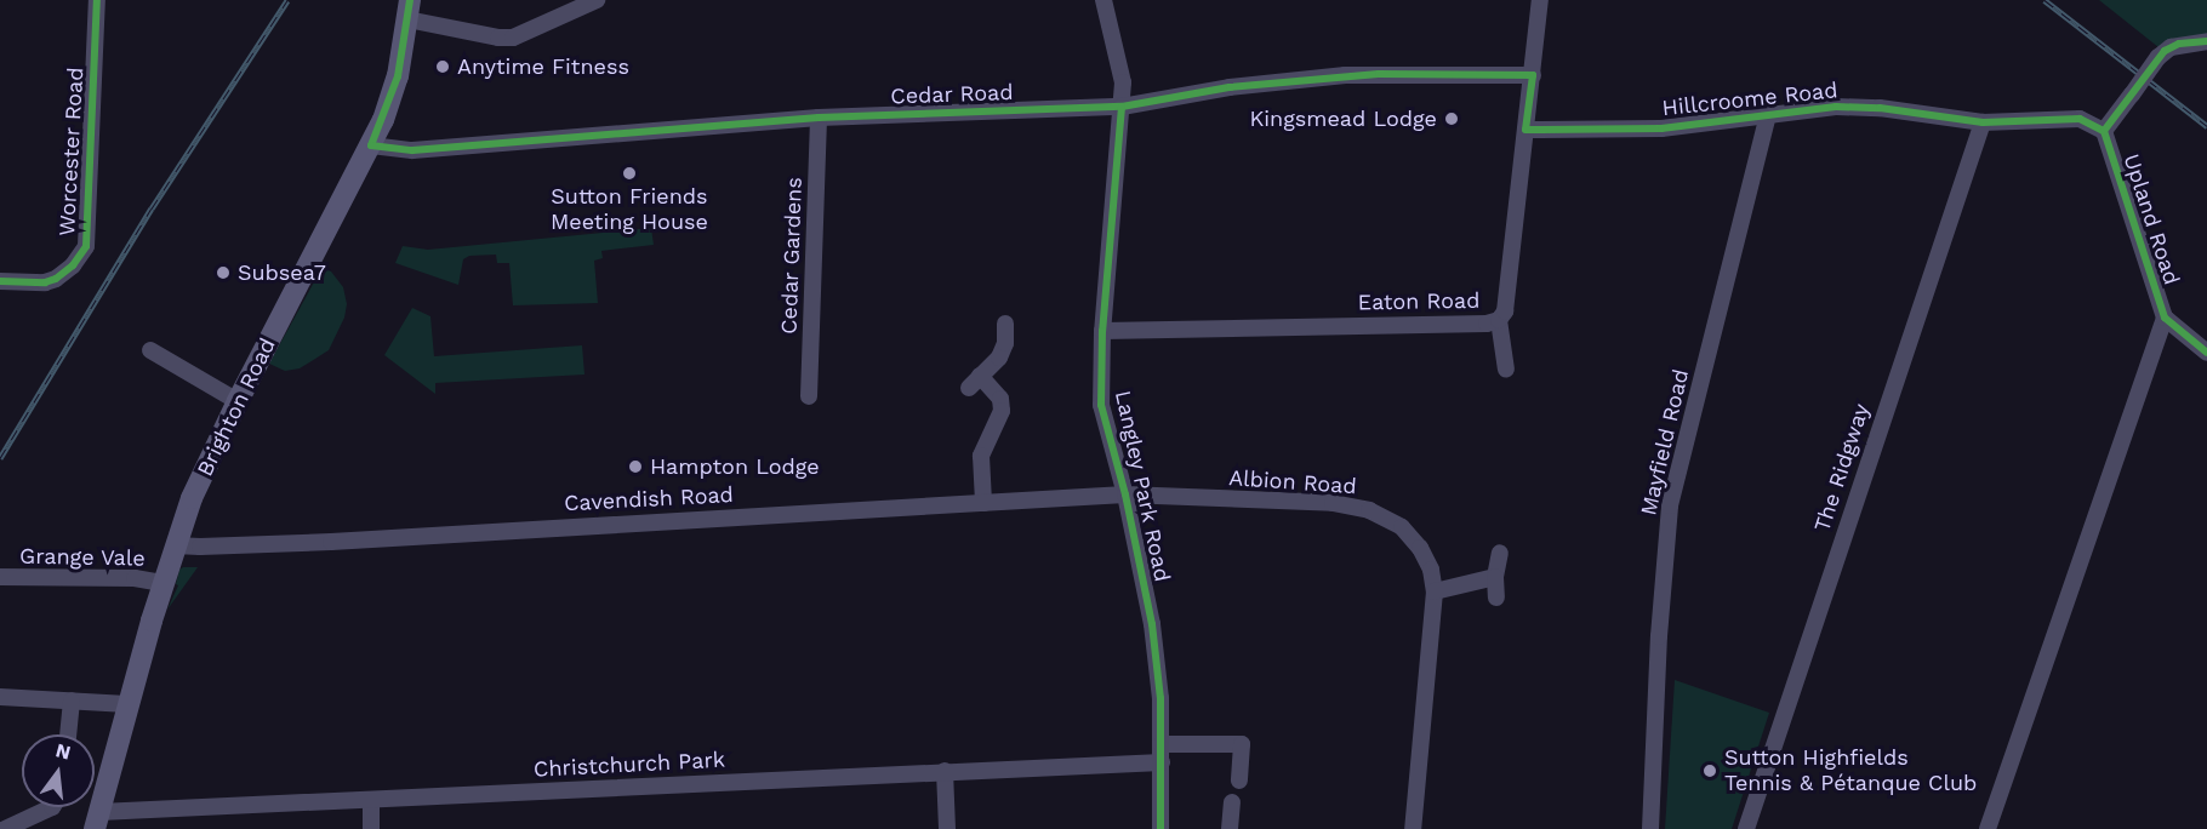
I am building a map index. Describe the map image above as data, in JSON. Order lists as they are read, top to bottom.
{
  "streets": {
    "main road": ["Brighton Road"],
    "street": [
      "Cedar Road",
      "Hillcroome Road",
      "Worcester Road",
      "Upland Road",
      "Cedar Gardens",
      "Eaton Road",
      "Mayfield Road",
      "The Ridgway",
      "Albion Road",
      "Langley Park Road",
      "Cavendish Road",
      "Grange Vale",
      "Christchurch Park"
    ]
  },
  "crossings": [
    ["Cedar Road", "Cedar Gardens"],
    ["Cedar Road", "Eaton Road"],
    ["Cedar Road", "Brighton Road"],
    ["Cedar Road", "Langley Park Road"],
    ["Hillcroome Road", "Upland Road"],
    ["Hillcroome Road", "Eaton Road"],
    ["Hillcroome Road", "Mayfield Road"],
    ["Hillcroome Road", "The Ridgway"],
    ["Eaton Road", "Langley Park Road"],
    ["Brighton Road", "Cavendish Road"],
    ["Brighton Road", "Grange Vale"],
    ["Brighton Road", "Christchurch Park"],
    ["Albion Road", "Langley Park Road"],
    ["Albion Road", "Cavendish Road"],
    ["Langley Park Road", "Cavendish Road"],
    ["Langley Park Road", "Christchurch Park"]
  ],
  "places": [
    "Anytime Fitness",
    "Kingsmead Lodge",
    "Sutton Friends Meeting House",
    "Subsea7",
    "Hampton Lodge",
    "Sutton Highfields Tennis & Pétanque Club"
  ],
  "north": "top"
}
